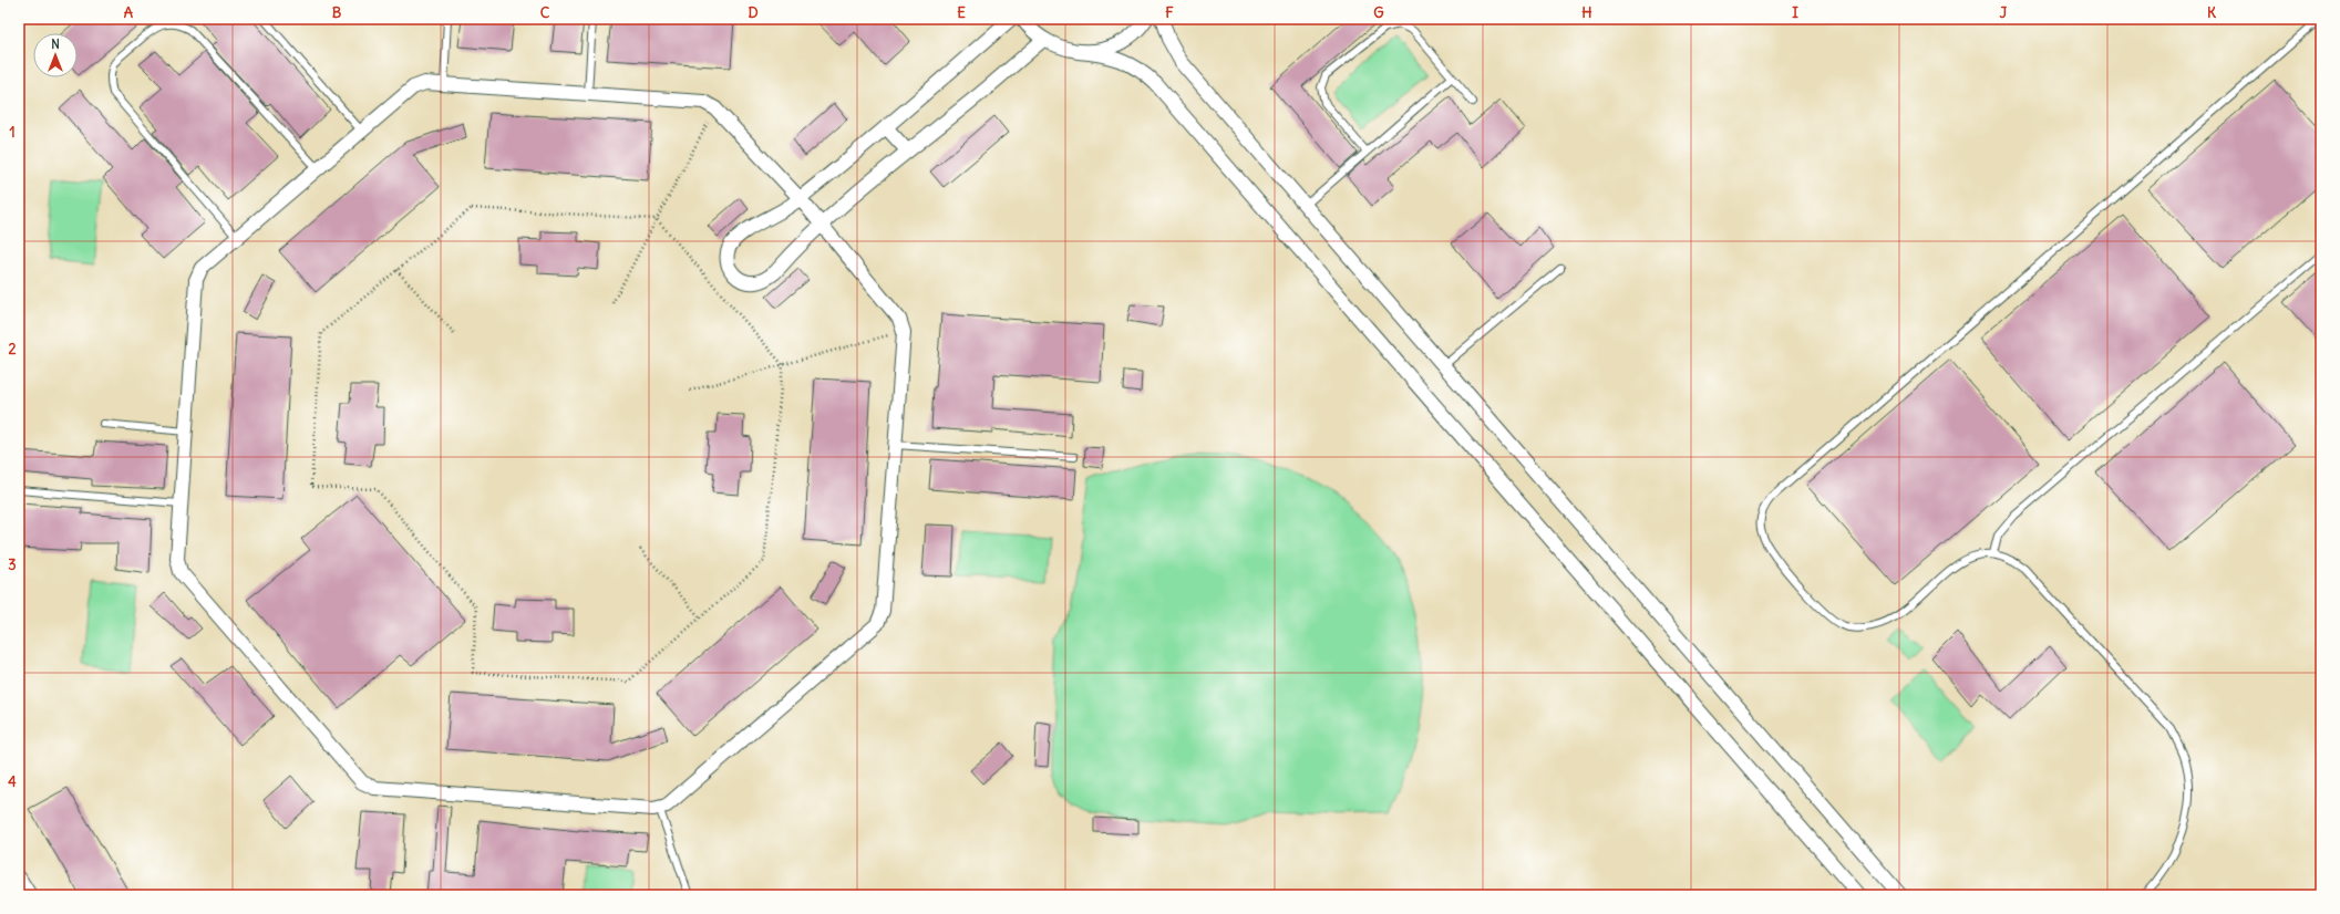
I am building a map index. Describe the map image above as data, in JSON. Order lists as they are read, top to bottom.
{
  "north": "top",
  "grid": {
    "columns": [
      "A",
      "B",
      "C",
      "D",
      "E",
      "F",
      "G",
      "H",
      "I",
      "J",
      "K"
    ],
    "rows": [
      "1",
      "2",
      "3",
      "4"
    ]
  }
}
